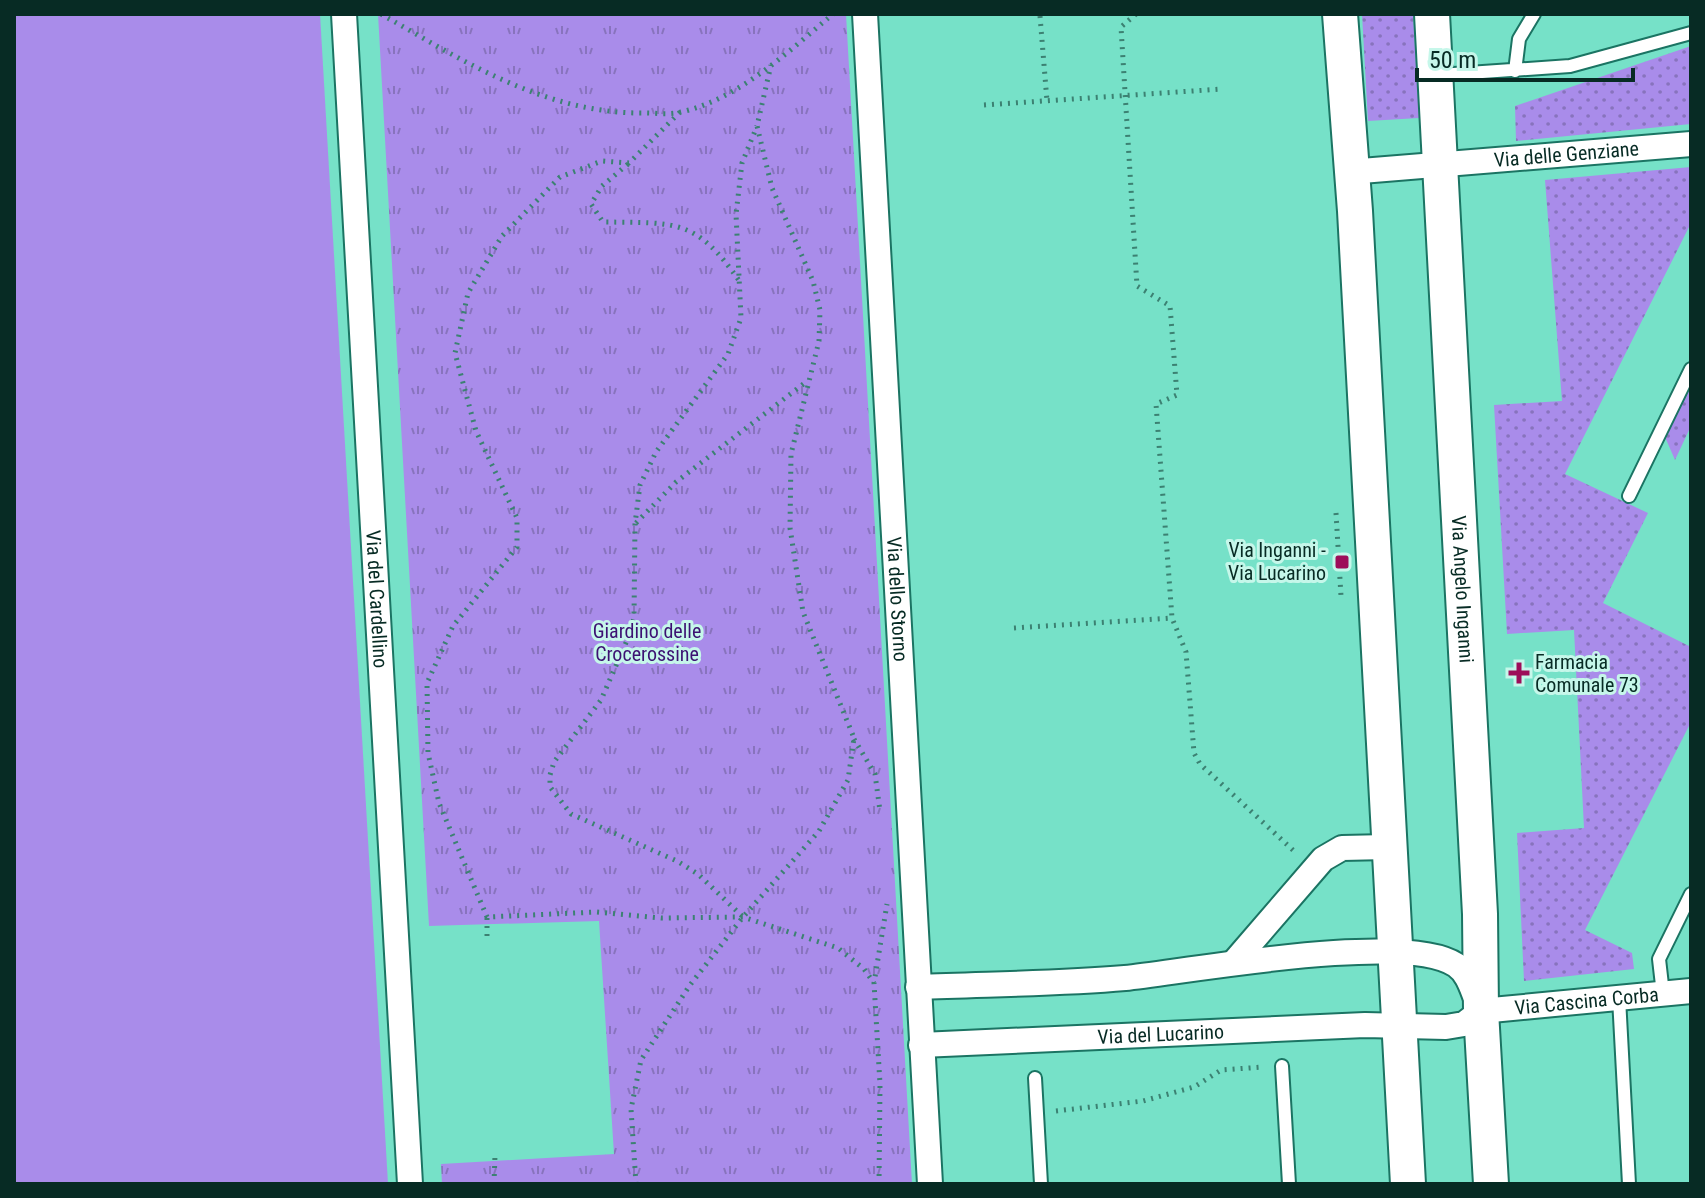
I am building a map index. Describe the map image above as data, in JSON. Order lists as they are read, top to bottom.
{
  "streets": {
    "street": [
      "Via delle Genziane",
      "Via Angelo Inganni",
      "Via del Cardellino",
      "Via dello Storno",
      "Via Cascina Corba",
      "Via del Lucarino"
    ]
  },
  "crossings": [
    ["Via delle Genziane", "Via Angelo Inganni"],
    ["Via Angelo Inganni", "Via Cascina Corba"],
    ["Via dello Storno", "Via del Lucarino"]
  ],
  "parks": ["Giardino delle Crocerossine"],
  "places": {
    "transit": ["Via Inganni - Via Lucarino"],
    "health": ["Farmacia Comunale 73"]
  },
  "scale_bar": "50 m"
}
